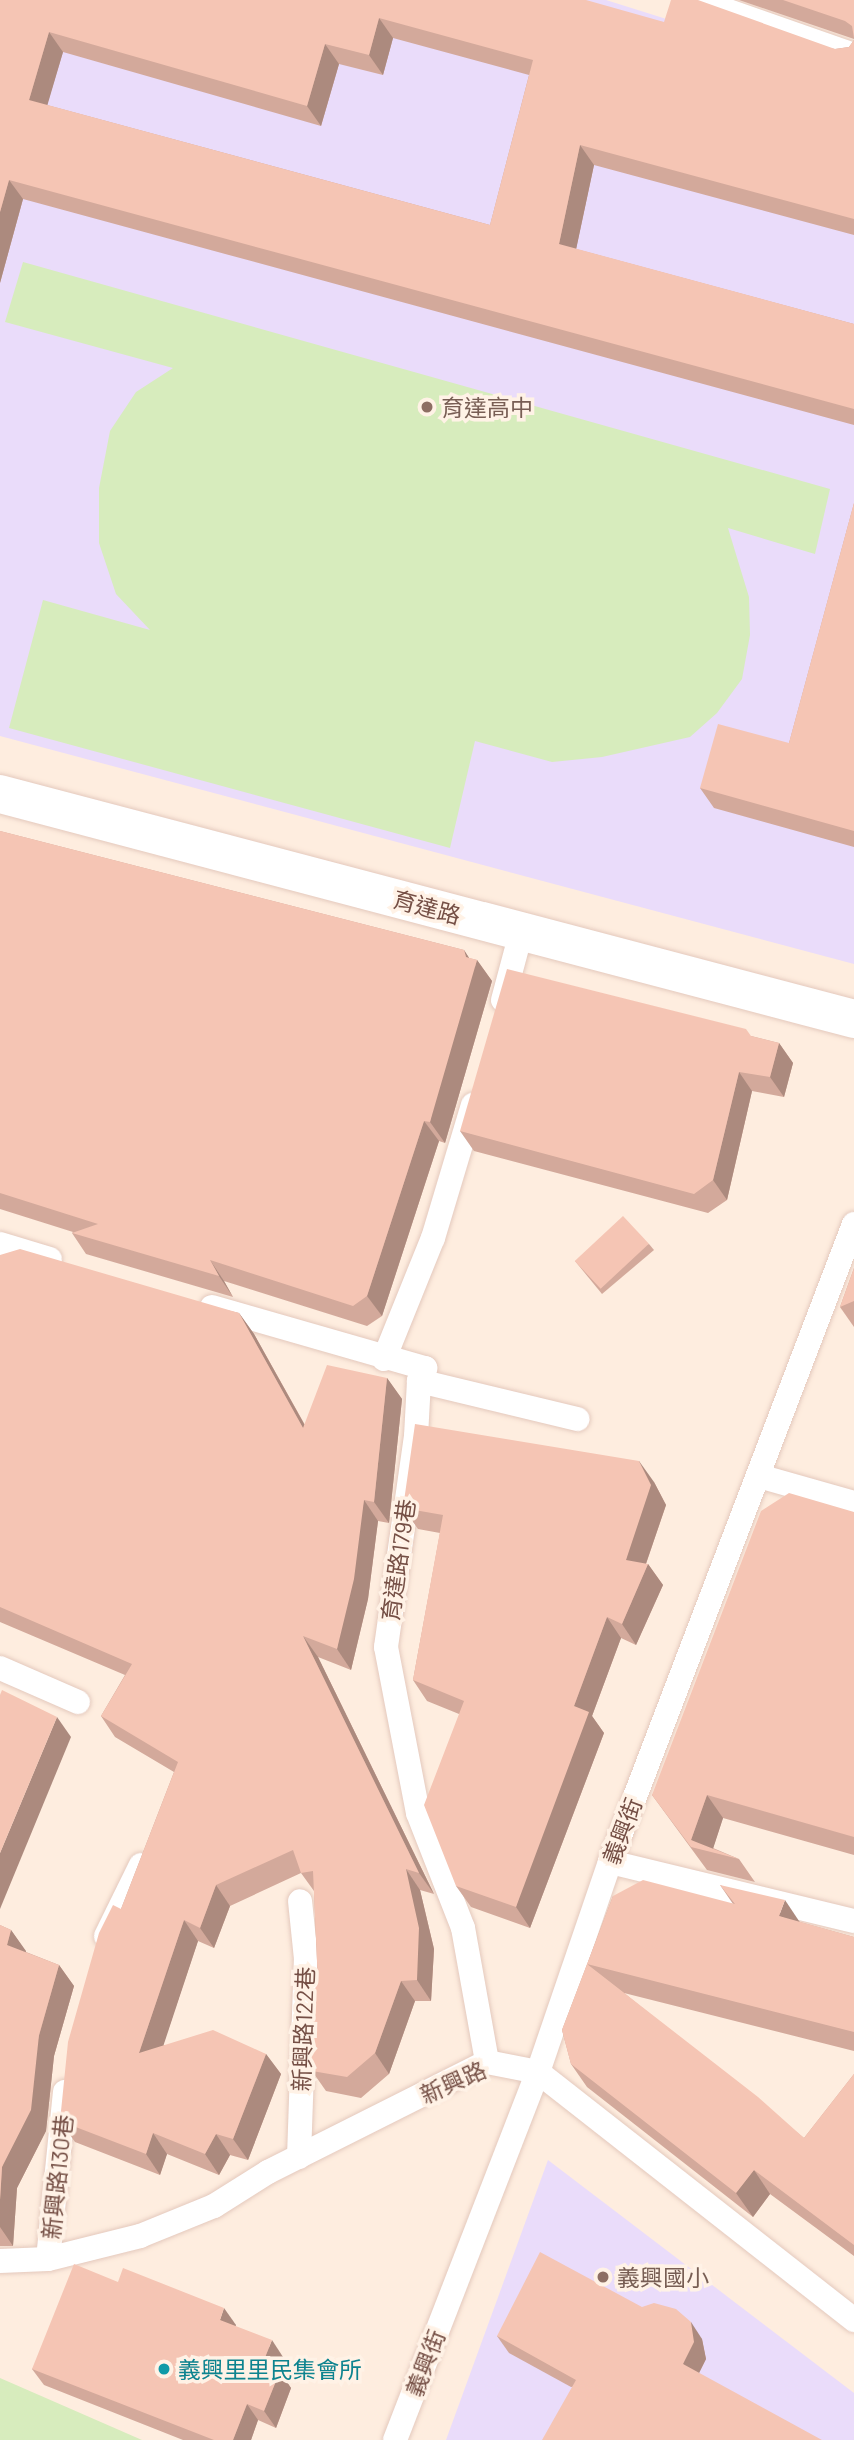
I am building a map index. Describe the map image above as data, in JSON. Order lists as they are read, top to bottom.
{
  "streets": {
    "street": ["育達路"],
    "lane": [
      "育達路179巷",
      "義興街",
      "新興路122巷",
      "新興路",
      "新興路130巷"
    ]
  },
  "crossings": [
    ["育達路179巷", "新興路"],
    ["義興街", "新興路"],
    ["新興路122巷", "新興路"],
    ["新興路", "新興路130巷"]
  ],
  "places": ["育達高中", "義興國小", "義興里里民集會所"]
}
